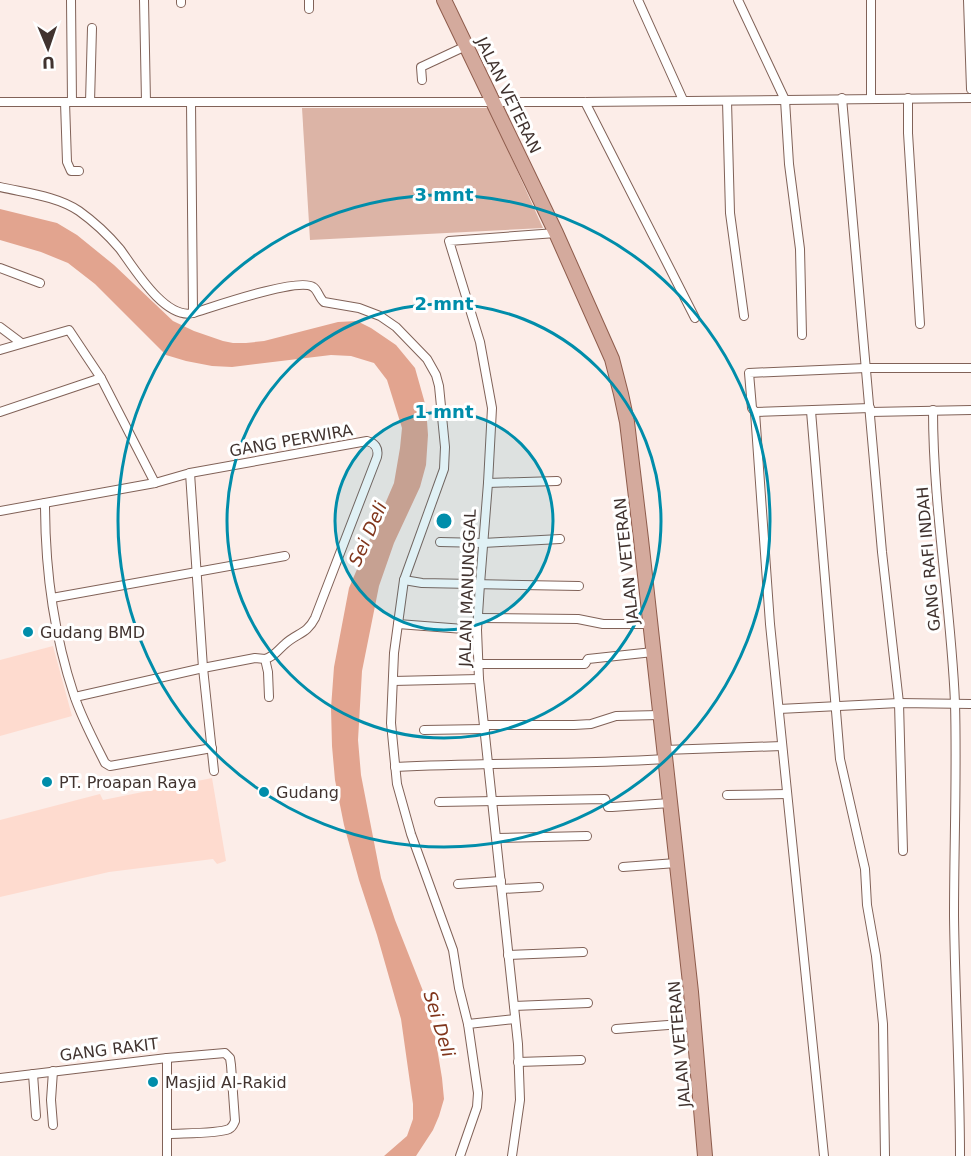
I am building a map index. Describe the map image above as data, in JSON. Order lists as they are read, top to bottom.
{
  "streets": {
    "main road": ["JALAN VETERAN"],
    "street": [
      "GANG PERWIRA",
      "GANG RAFI INDAH",
      "JALAN MANUNGGAL",
      "GANG RAKIT"
    ]
  },
  "crossings": [
    ["JALAN VETERAN", "JALAN MANUNGGAL"]
  ],
  "water": ["Sei Deli"],
  "places": [
    "Gudang BMD",
    "PT. Proapan Raya",
    "Gudang",
    "Masjid Al-Rakid"
  ],
  "north": "bottom",
  "rings": ["3 mnt", "2 mnt", "1 mnt"]
}
